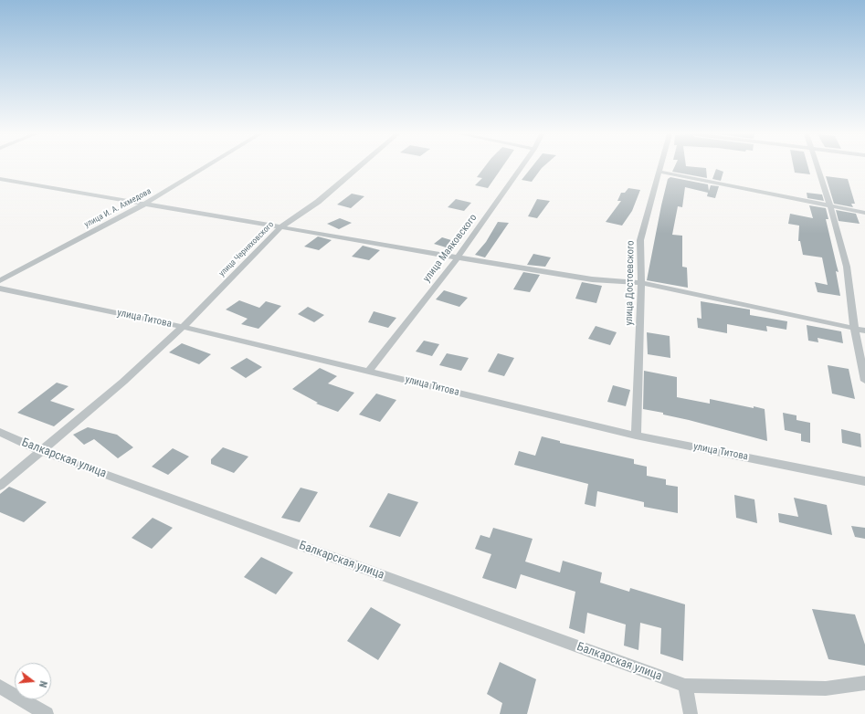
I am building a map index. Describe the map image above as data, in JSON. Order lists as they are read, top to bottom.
{
  "streets": {
    "street": [
      "улица И. А. Ахмедова",
      "улица Маяковского",
      "улица Черняховского",
      "улица Достоевского",
      "улица Титова",
      "Балкарская улица"
    ]
  },
  "crossings": [
    ["улица Маяковского", "улица Титова"],
    ["улица Черняховского", "улица Титова"],
    ["улица Черняховского", "Балкарская улица"],
    ["улица Достоевского", "улица Титова"]
  ],
  "north": "right"
}
